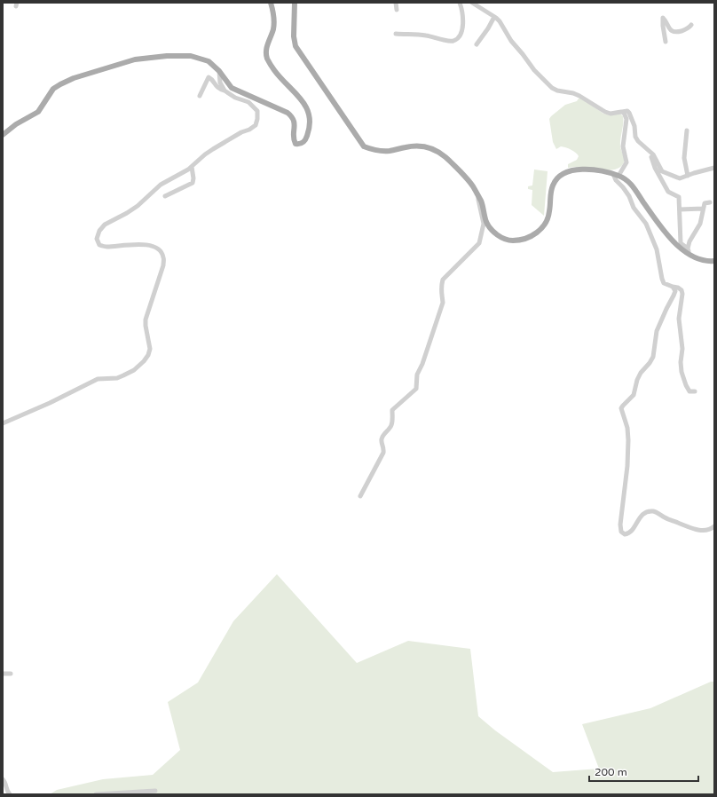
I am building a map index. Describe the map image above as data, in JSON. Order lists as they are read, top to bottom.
{
  "scale_bar": "200 m"
}
